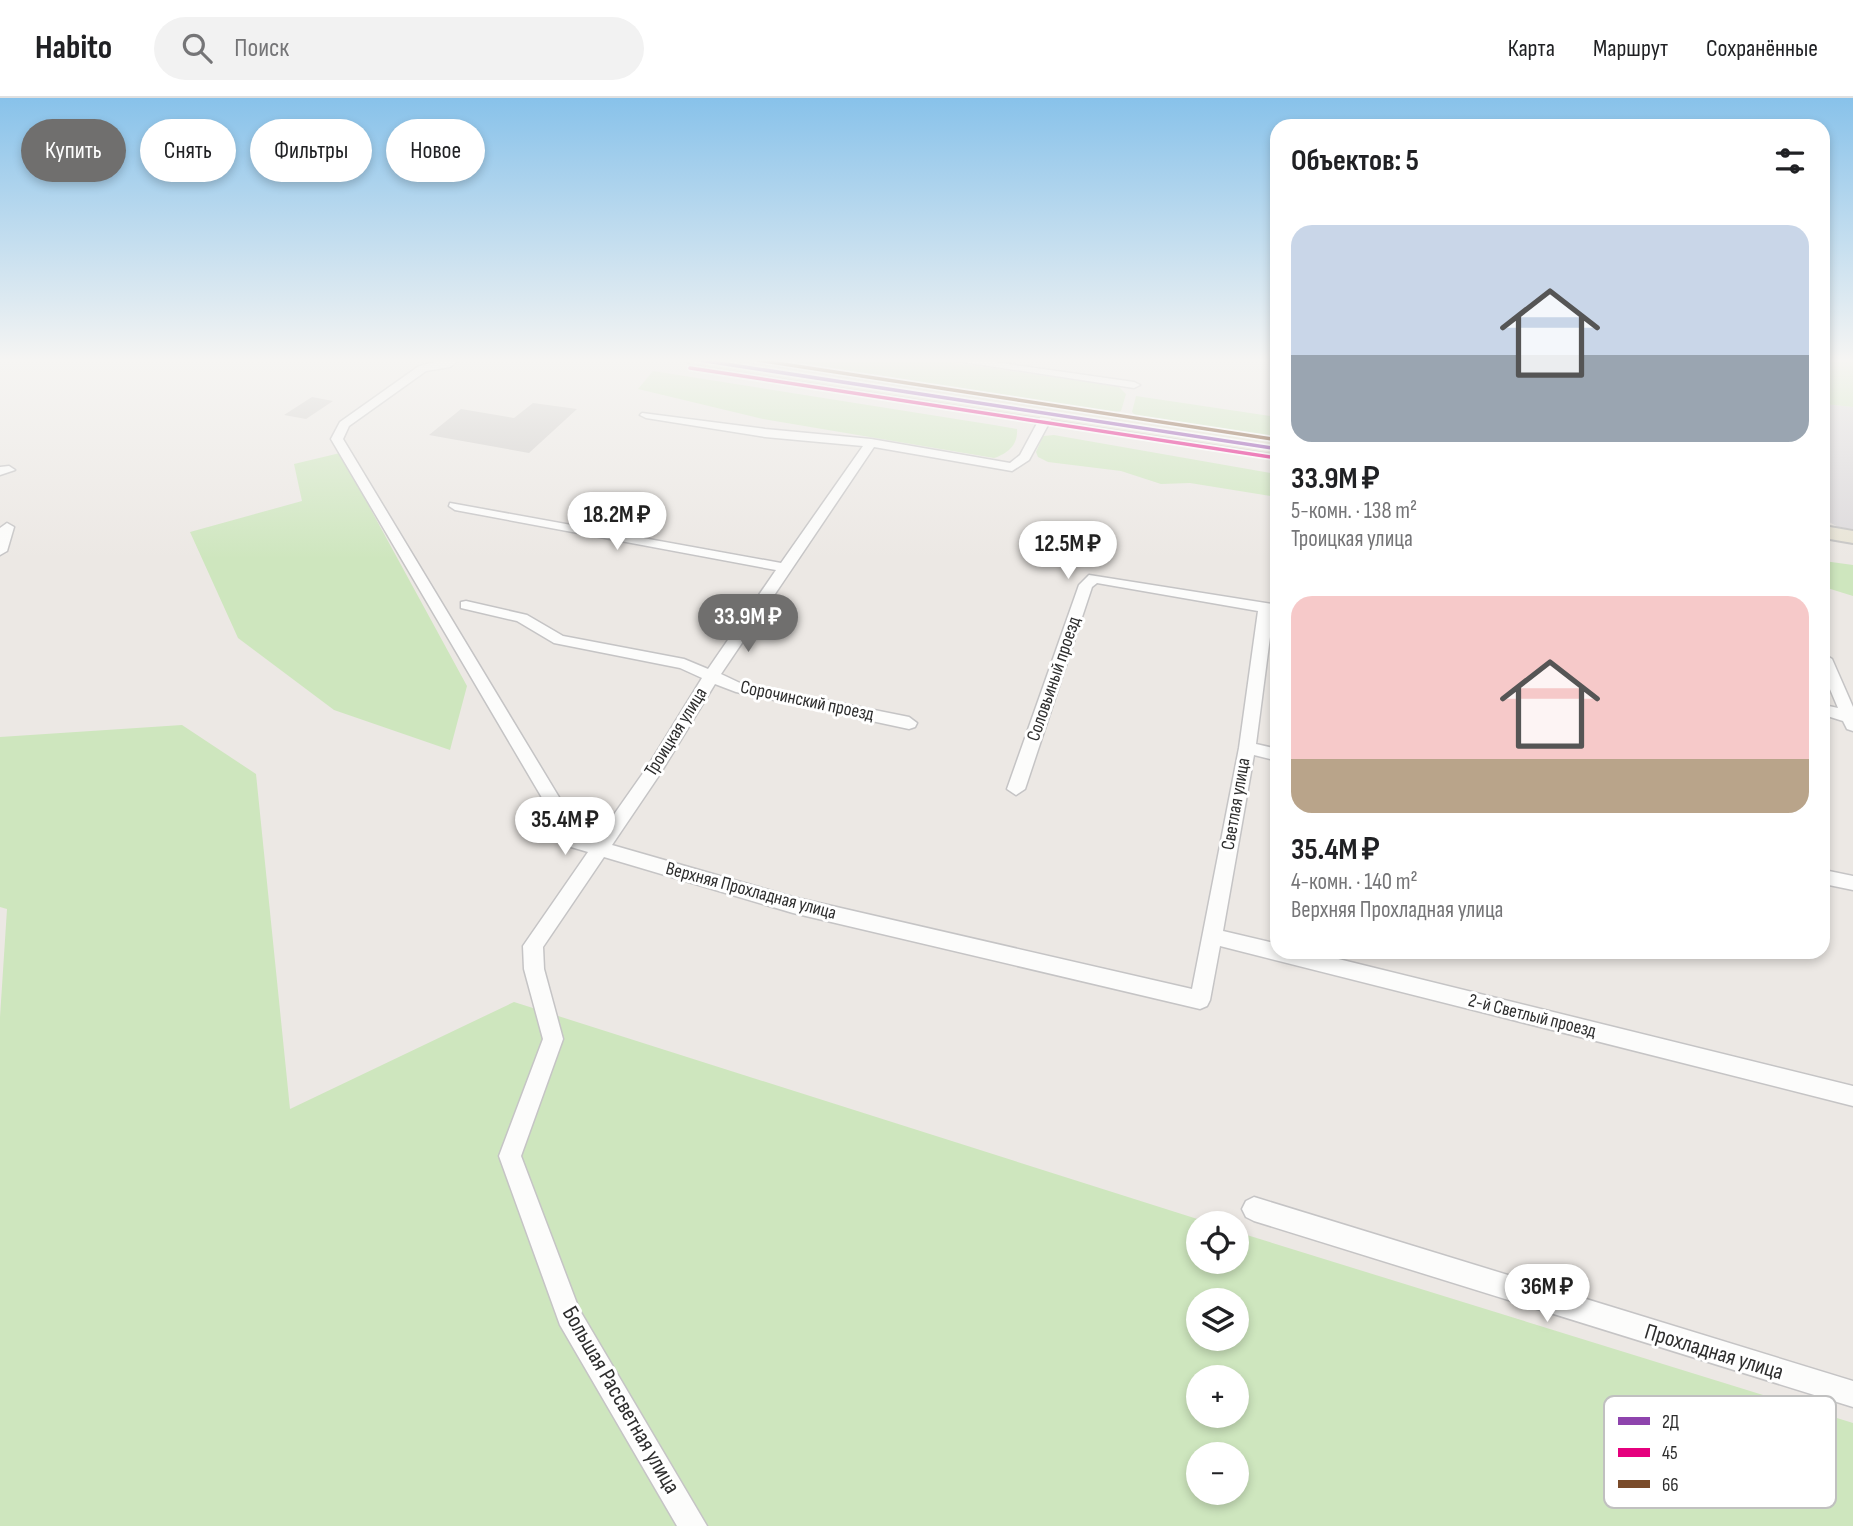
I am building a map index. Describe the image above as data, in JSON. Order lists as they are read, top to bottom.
{
  "streets": {
    "street": [
      "Соловьиный проезд",
      "Сорочинский проезд",
      "Троицкая улица",
      "Светлая улица",
      "Верхняя Прохладная улица",
      "2-й Светлый проезд",
      "Прохладная улица",
      "Большая Рассветная улица"
    ]
  },
  "crossings": [
    ["Сорочинский проезд", "Троицкая улица"],
    ["Троицкая улица", "Верхняя Прохладная улица"],
    ["Троицкая улица", "Большая Рассветная улица"],
    ["Светлая улица", "Верхняя Прохладная улица"],
    ["Светлая улица", "2-й Светлый проезд"],
    ["Верхняя Прохладная улица", "Большая Рассветная улица"]
  ],
  "lines": ["transit line 2Д", "transit line 45", "transit line 66"],
  "legend": ["2Д", "45", "66"],
  "page": {
    "header": "Habito",
    "search": "Поиск",
    "nav": ["Карта", "Маршрут", "Сохранённые"],
    "chip": [
      "Купить",
      "Снять",
      "Фильтры",
      "Новое"
    ],
    "heading": "Объектов: 5",
    "list": [
      {
        "name": "33.9M ₽",
        "note": "5-комн. · 138 m² · Троицкая улица"
      },
      {
        "name": "35.4M ₽",
        "note": "4-комн. · 140 m² · Верхняя Прохладная улица"
      }
    ],
    "price": [
      "18.2M ₽",
      "12.5M ₽",
      "33.9M ₽",
      "35.4M ₽",
      "36M ₽"
    ],
    "map_buttons": ["+", "−"]
  }
}
